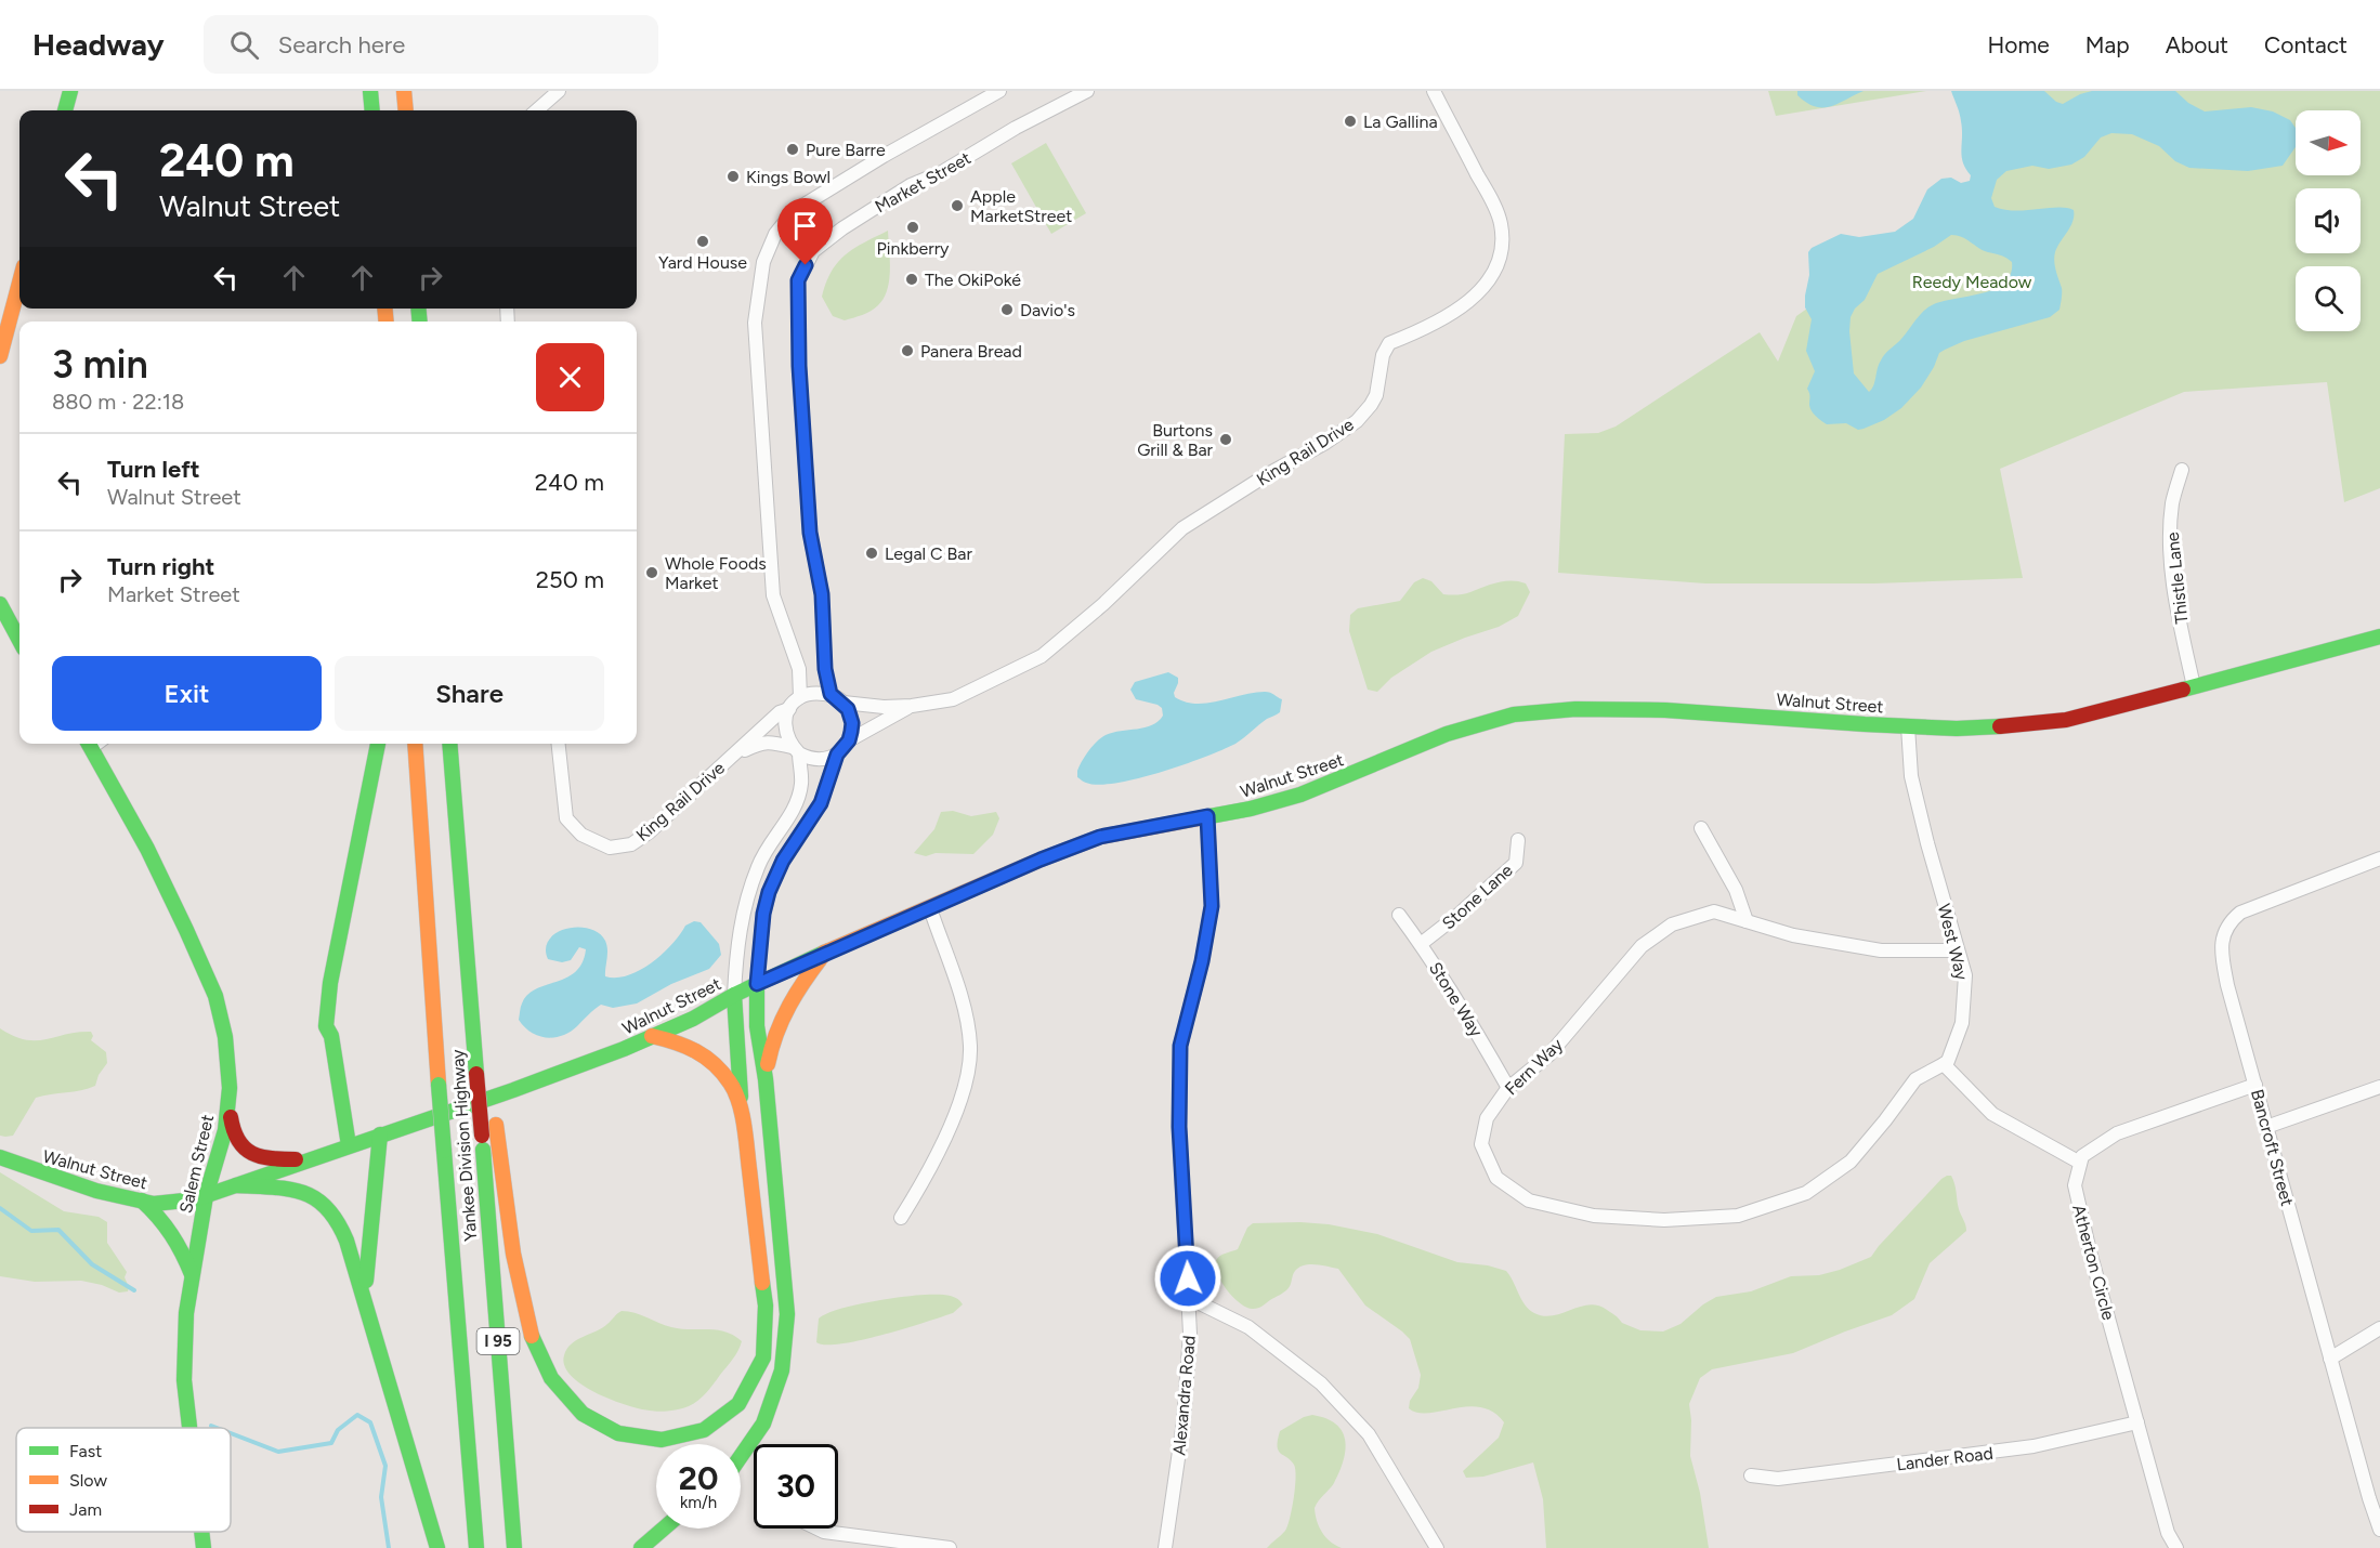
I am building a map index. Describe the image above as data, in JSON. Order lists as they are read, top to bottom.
{
  "streets": {
    "main road": [
      "Walnut Street",
      "Yankee Division Highway",
      "Salem Street",
      "I 95"
    ],
    "street": [
      "Market Street",
      "King Rail Drive",
      "Thistle Lane",
      "Stone Lane",
      "West Way",
      "Stone Way",
      "Fern Way",
      "Bancroft Street",
      "Atherton Circle",
      "Alexandra Road",
      "Lander Road"
    ]
  },
  "crossings": [
    ["Market Street", "King Rail Drive"],
    ["Thistle Lane", "Walnut Street"],
    ["Walnut Street", "West Way"],
    ["Walnut Street", "Salem Street"],
    ["Walnut Street", "Alexandra Road"],
    ["Stone Lane", "Stone Way"],
    ["West Way", "Fern Way"],
    ["Stone Way", "Fern Way"],
    ["Atherton Circle", "Lander Road"]
  ],
  "parks": ["Reedy Meadow"],
  "places": [
    "La Gallina",
    "Pure Barre",
    "Kings Bowl",
    "Apple MarketStreet",
    "Pinkberry",
    "Yard House",
    "The OkiPoké",
    "Davio's",
    "Panera Bread",
    "Burtons Grill & Bar",
    "Legal C Bar",
    "Whole Foods Market"
  ],
  "legend": ["Fast", "Slow", "Jam"],
  "north": "right",
  "page": {
    "header": "Headway",
    "search": "Search here",
    "nav": [
      "Home",
      "Map",
      "About",
      "Contact"
    ],
    "turn": ["240 m", "Walnut Street"],
    "heading": ["3 min", "880 m · 22:18"],
    "list": [
      {
        "name": "Turn left",
        "note": "Walnut Street",
        "value": "240 m"
      },
      {
        "name": "Turn right",
        "note": "Market Street",
        "value": "250 m"
      }
    ],
    "buttons": ["Exit", "Share"],
    "speed": "20 km/h",
    "limit": "30"
  }
}
